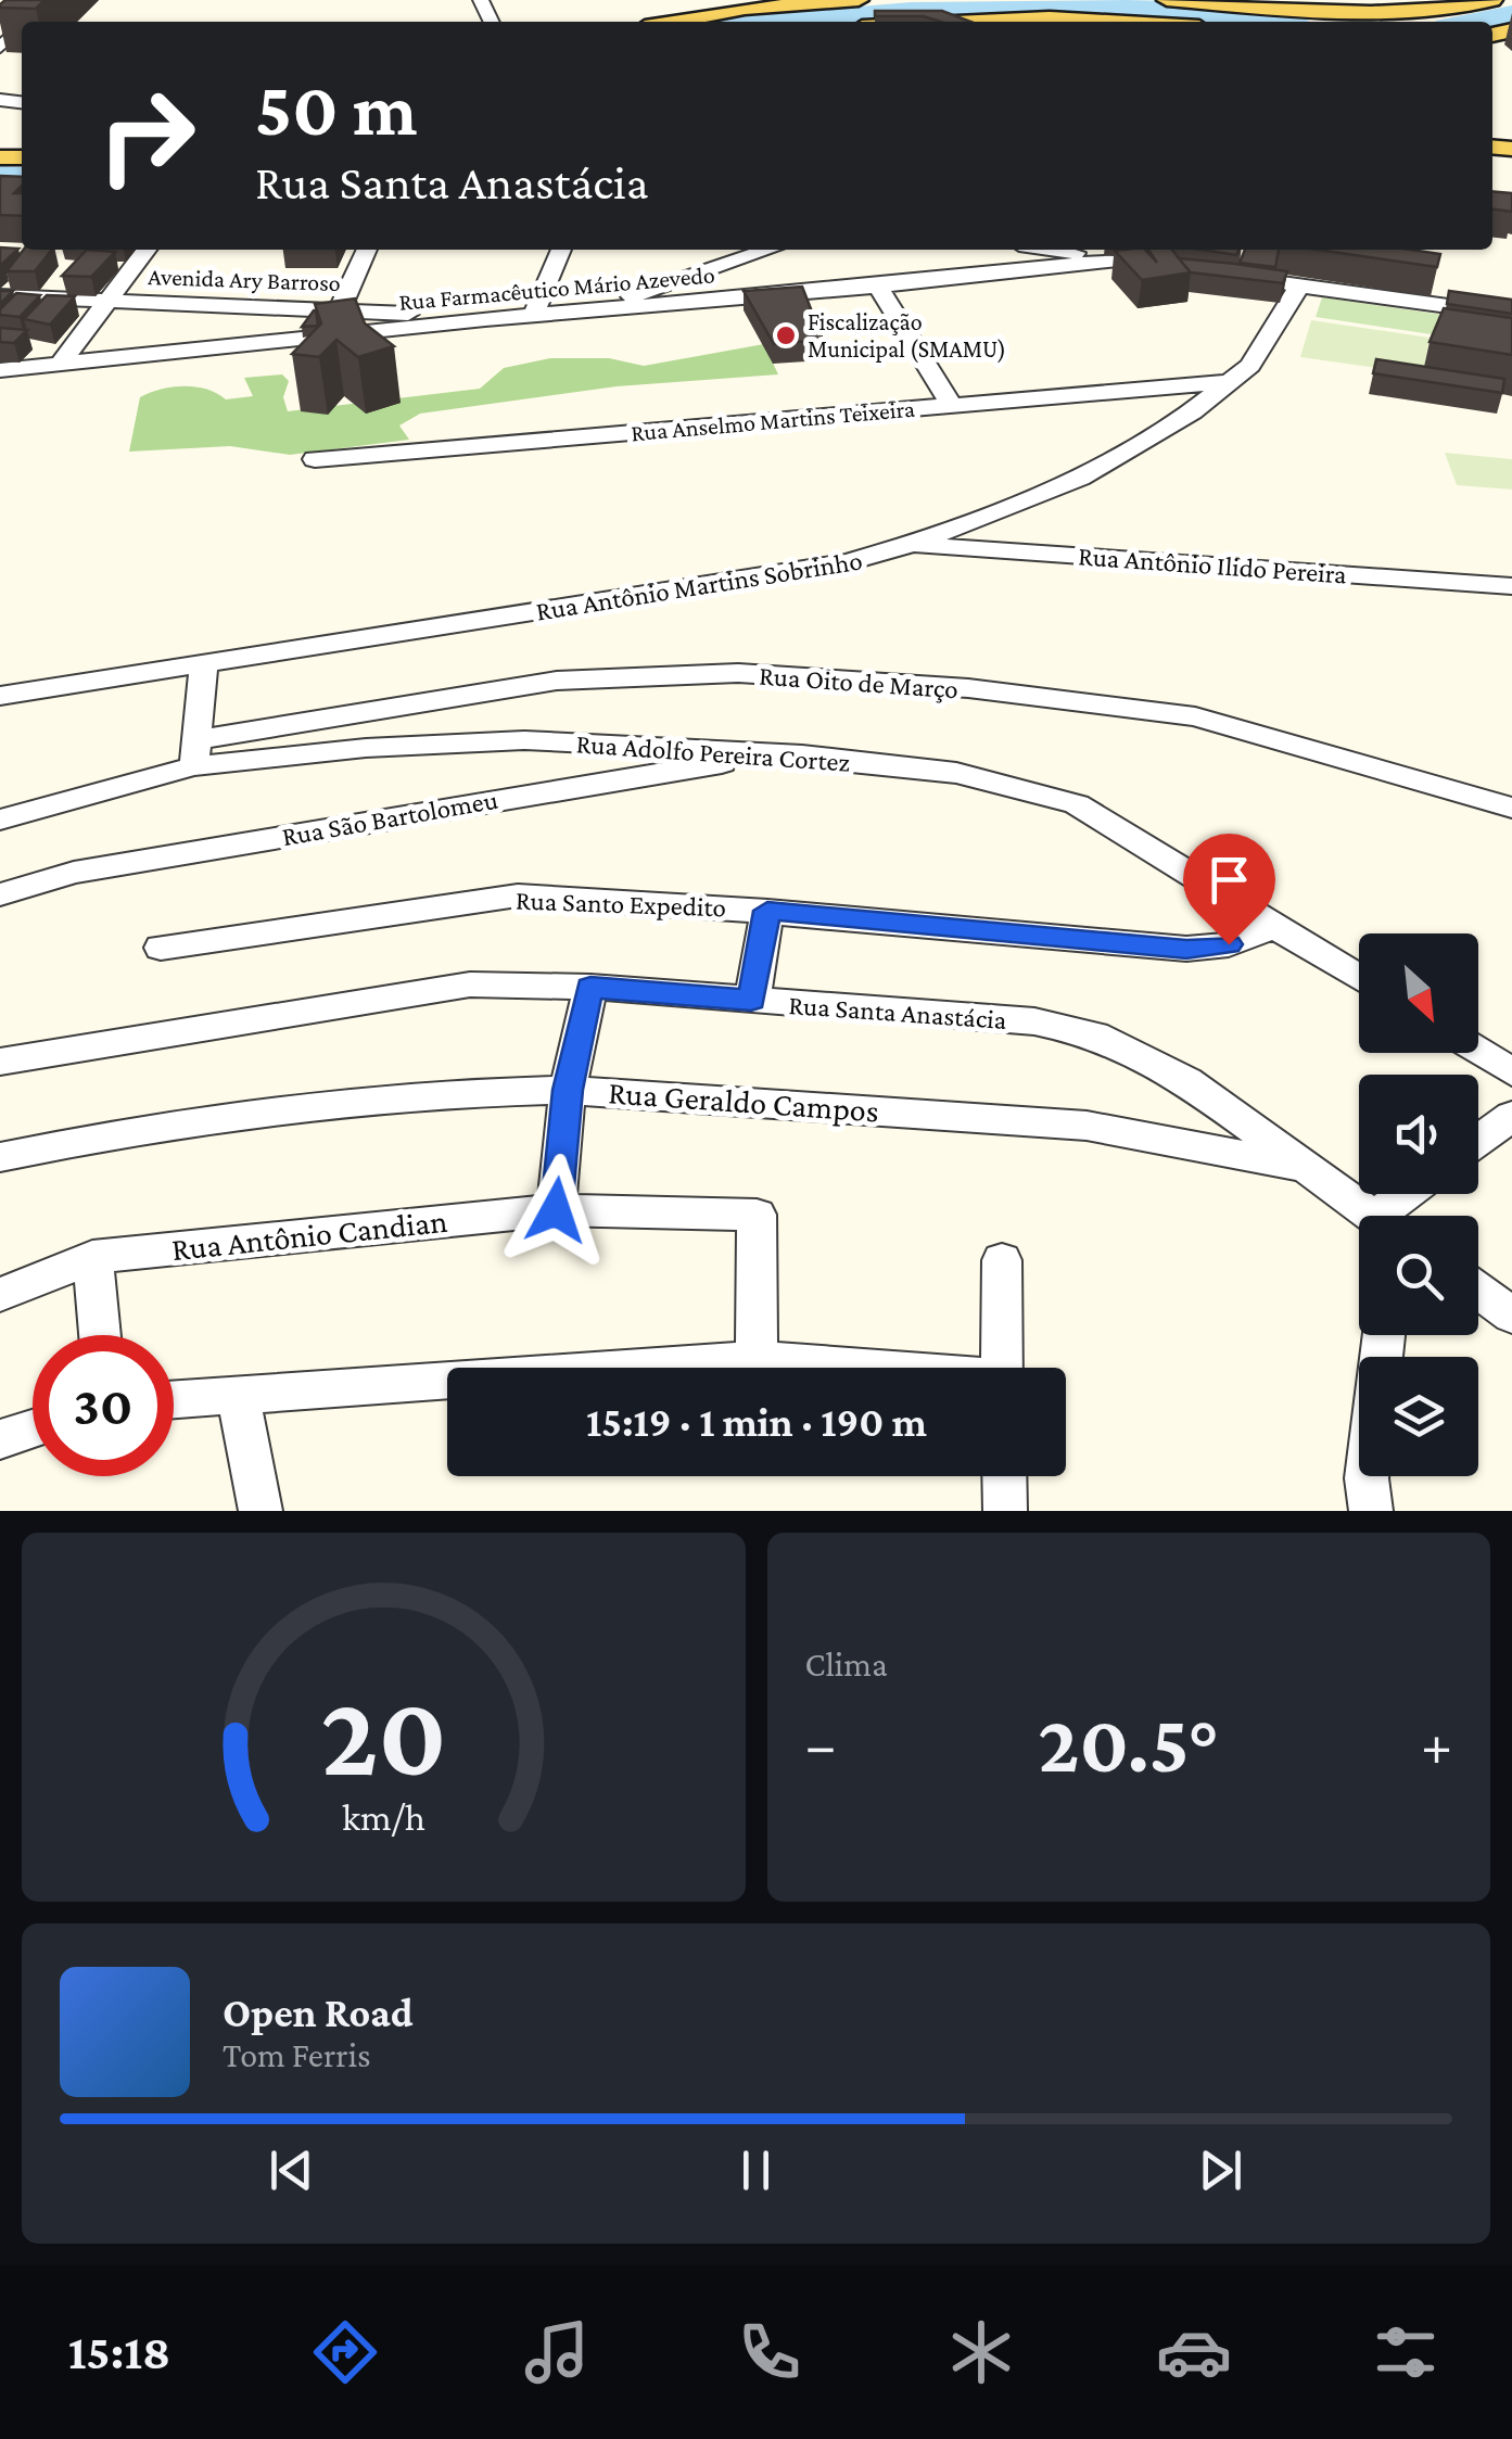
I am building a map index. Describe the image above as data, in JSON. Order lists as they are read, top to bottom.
{
  "streets": {
    "street": [
      "Avenida Ary Barroso",
      "Rua Farmacêutico Mário Azevedo",
      "Rua Anselmo Martins Teixeira",
      "Rua Antônio Ilido Pereira",
      "Rua Antônio Martins Sobrinho",
      "Rua Oito de Março",
      "Rua Adolfo Pereira Cortez",
      "Rua São Bartolomeu",
      "Rua Santo Expedito",
      "Rua Santa Anastácia",
      "Rua Geraldo Campos",
      "Rua Antônio Candian"
    ]
  },
  "crossings": [
    ["Avenida Ary Barroso", "Rua Farmacêutico Mário Azevedo"],
    ["Rua Anselmo Martins Teixeira", "Rua Antônio Martins Sobrinho"],
    ["Rua Antônio Ilido Pereira", "Rua Antônio Martins Sobrinho"],
    ["Rua Oito de Março", "Rua Adolfo Pereira Cortez"],
    ["Rua Adolfo Pereira Cortez", "Rua São Bartolomeu"],
    ["Rua Adolfo Pereira Cortez", "Rua Santo Expedito"],
    ["Rua Santa Anastácia", "Rua Geraldo Campos"]
  ],
  "places": ["Fiscalização Municipal (SMAMU)"],
  "north": "bottom right",
  "page": {
    "turn": ["50 m", "Rua Santa Anastácia"],
    "limit": "30",
    "trip": "15:19 · 1 min · 190 m",
    "tile": "Clima",
    "heat": ["−", "20.5°", "+"],
    "song": ["Open Road", "Tom Ferris"],
    "tabs": "15:18",
    "gauge": ["20", "km/h"]
  }
}
